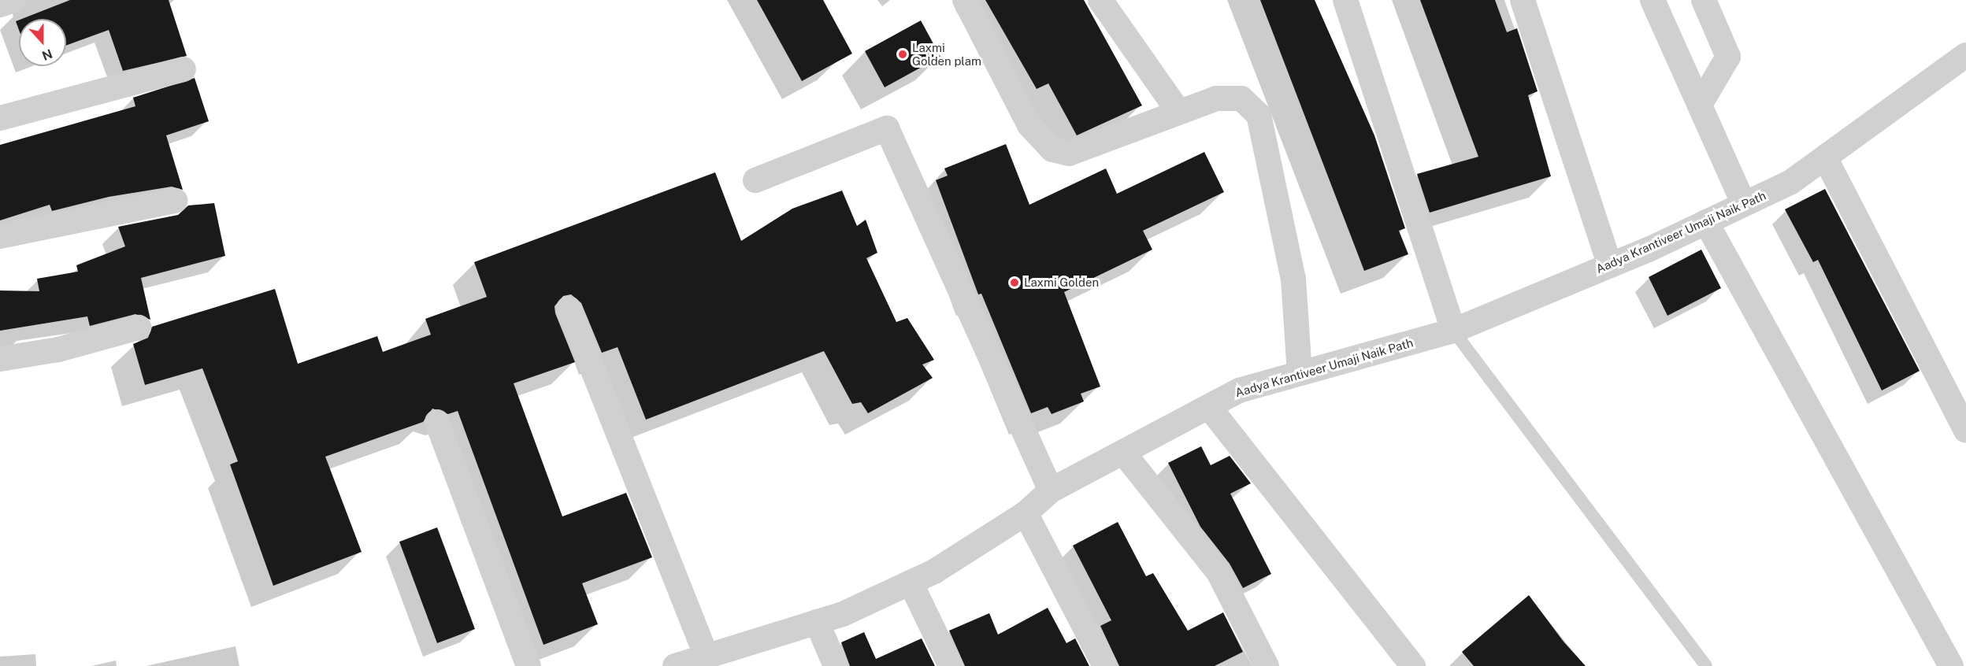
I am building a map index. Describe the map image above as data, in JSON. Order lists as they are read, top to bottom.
{
  "streets": {
    "street": ["Aadya Krantiveer Umaji Naik Path"]
  },
  "places": ["Laxmi Golden plam", "Laxmi Golden"],
  "north": "bottom"
}
